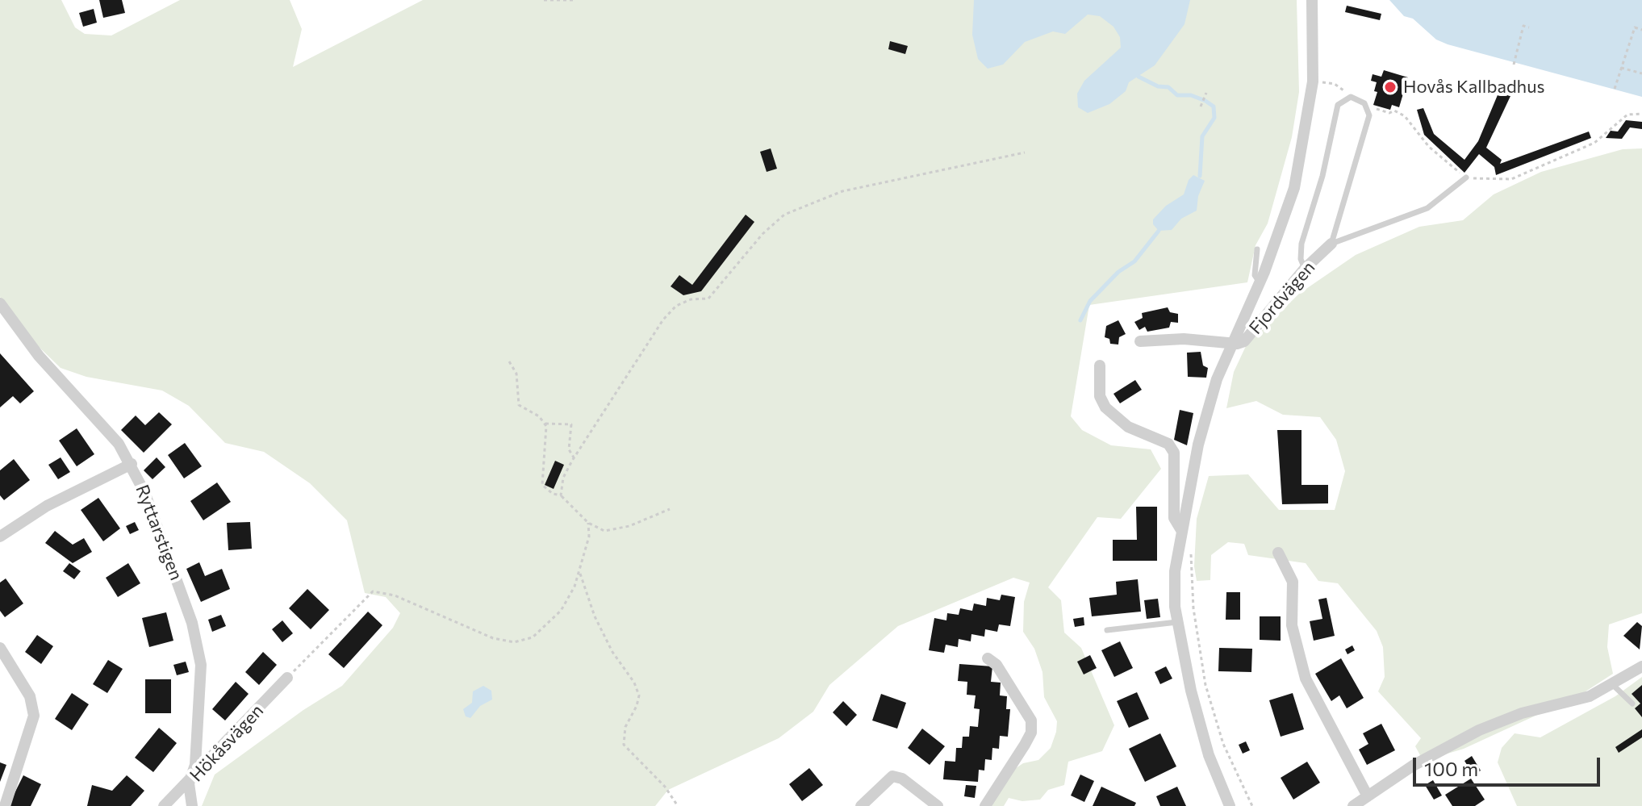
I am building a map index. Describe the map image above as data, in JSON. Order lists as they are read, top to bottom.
{
  "streets": {
    "street": ["Fjordvägen", "Ryttarstigen", "Hökåsvägen"]
  },
  "crossings": [
    ["Ryttarstigen", "Hökåsvägen"]
  ],
  "places": ["Hovås Kallbadhus"],
  "scale_bar": "100 m"
}
